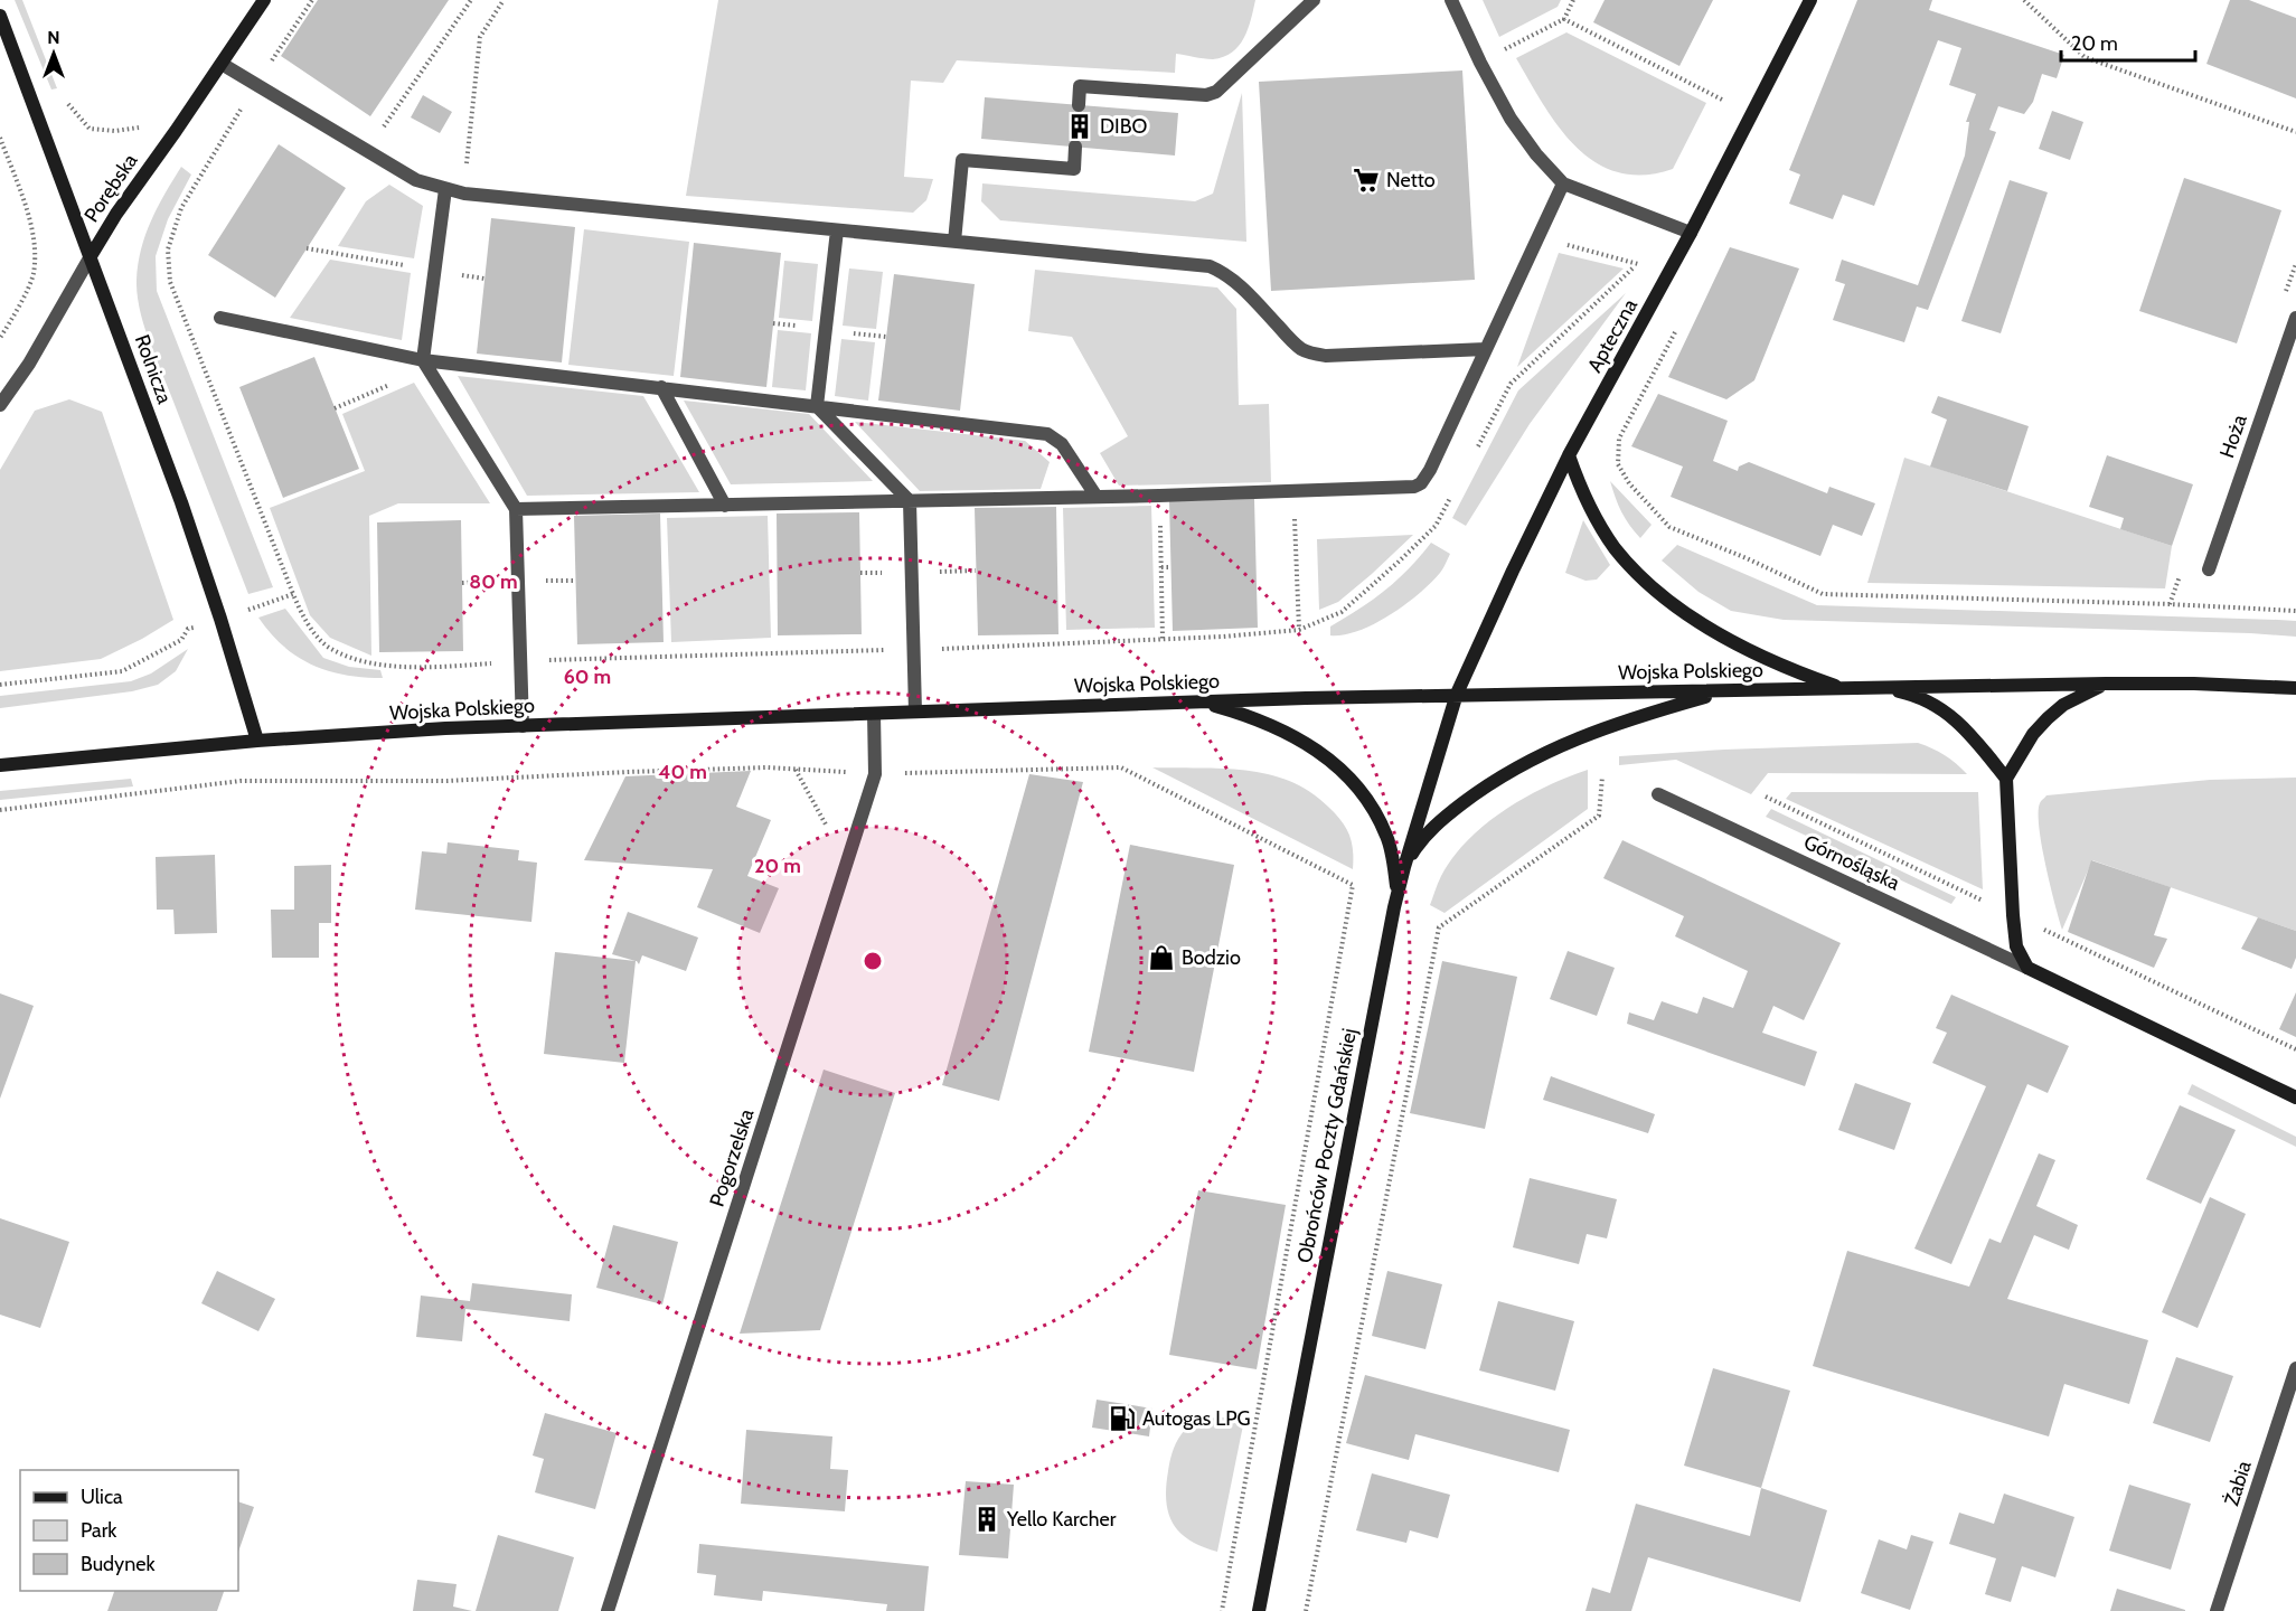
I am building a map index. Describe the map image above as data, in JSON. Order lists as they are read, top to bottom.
{
  "streets": {
    "street": [
      "Porębska",
      "Apteczna",
      "Rolnicza",
      "Hoża",
      "Wojska Polskiego",
      "Górnośląska",
      "Obrońców Poczty Gdańskiej",
      "Pogorzelska",
      "Żabia"
    ]
  },
  "crossings": [
    ["Porębska", "Rolnicza"],
    ["Apteczna", "Wojska Polskiego"],
    ["Apteczna", "Obrońców Poczty Gdańskiej"],
    ["Rolnicza", "Wojska Polskiego"],
    ["Wojska Polskiego", "Obrońców Poczty Gdańskiej"],
    ["Wojska Polskiego", "Pogorzelska"]
  ],
  "places": {
    "building": ["DIBO", "Yello Karcher"],
    "supermarket": ["Netto"],
    "shop": ["Bodzio"],
    "fuel station": ["Autogas LPG"]
  },
  "legend": ["Ulica", "Park", "Budynek"],
  "scale_bar": "20 m",
  "north": "top",
  "rings": [
    "80 m",
    "60 m",
    "40 m",
    "20 m"
  ]
}
